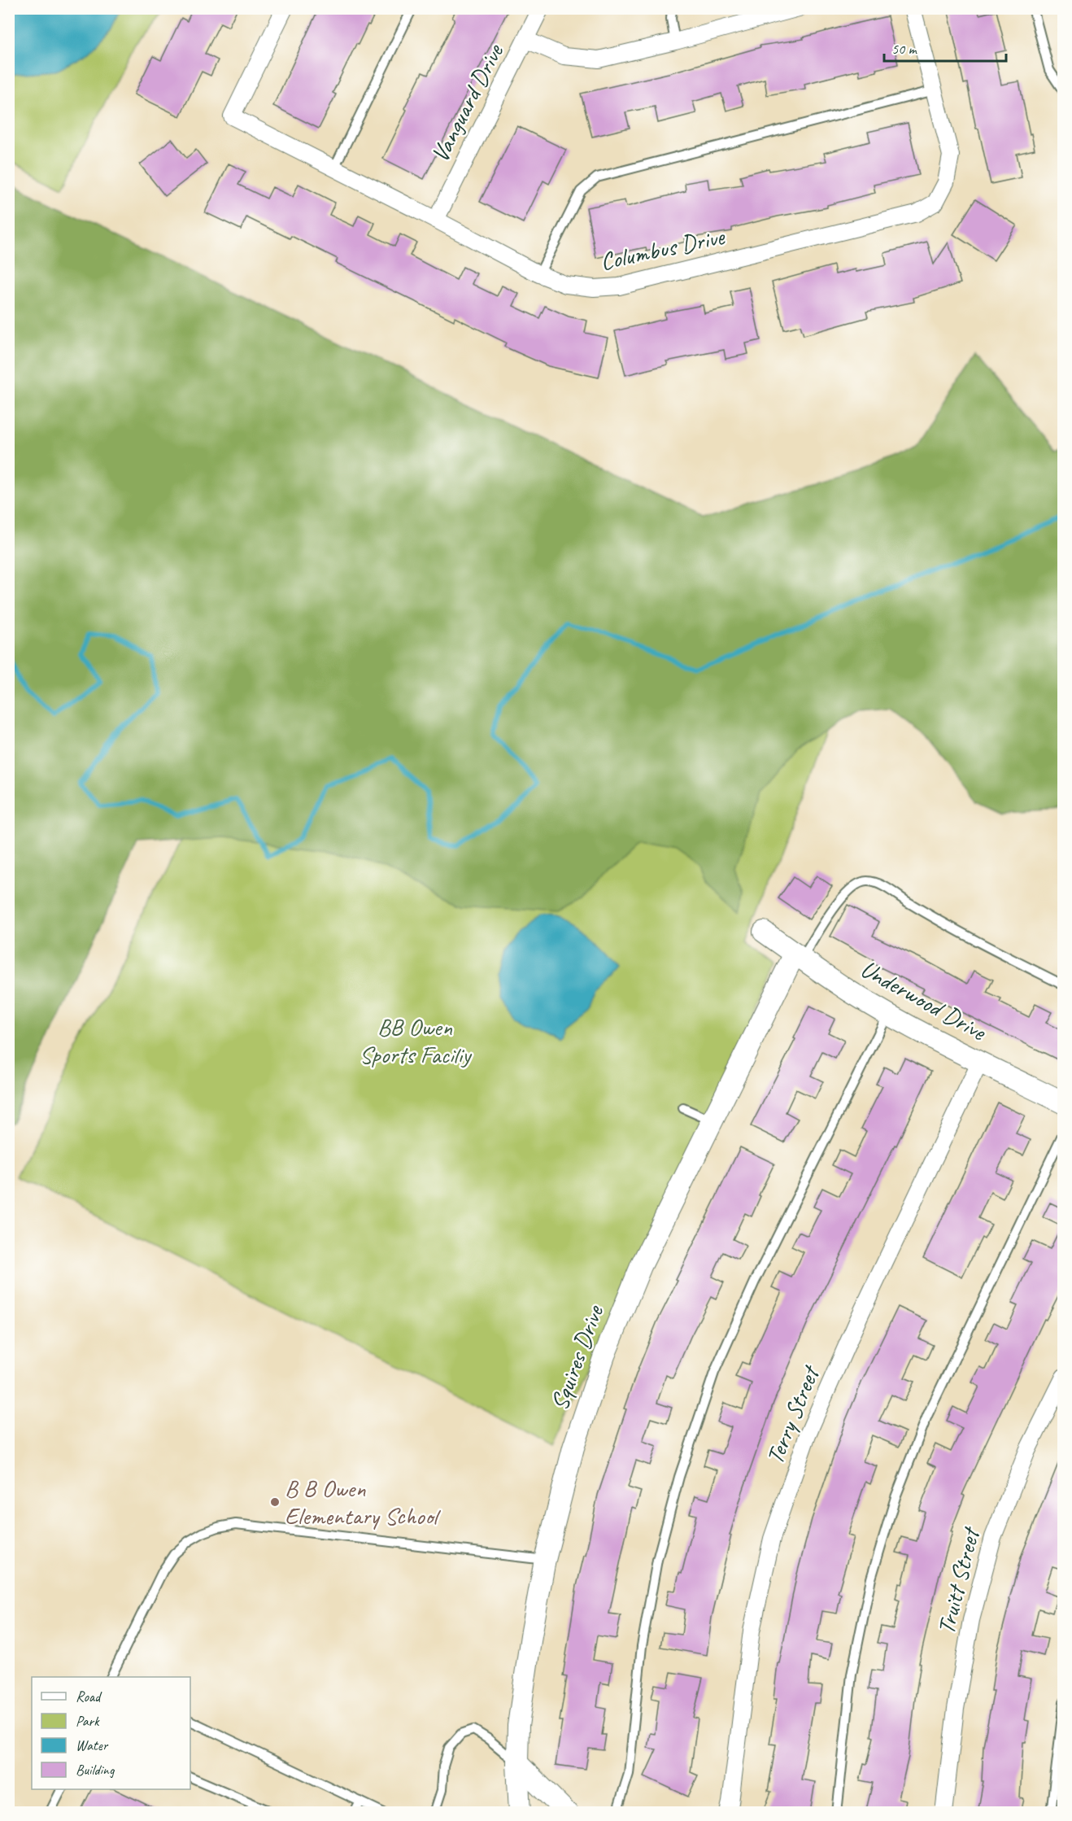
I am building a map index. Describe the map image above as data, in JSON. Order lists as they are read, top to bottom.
{
  "streets": {
    "street": [
      "Vanguard Drive",
      "Columbus Drive",
      "Underwood Drive",
      "Squires Drive",
      "Terry Street",
      "Truitt Street"
    ]
  },
  "crossings": [
    ["Vanguard Drive", "Columbus Drive"],
    ["Underwood Drive", "Squires Drive"],
    ["Underwood Drive", "Terry Street"]
  ],
  "parks": ["BB Owen Sports Faciliy"],
  "places": ["B B Owen Elementary School"],
  "legend": [
    "Road",
    "Park",
    "Water",
    "Building"
  ],
  "scale_bar": "50 m"
}
